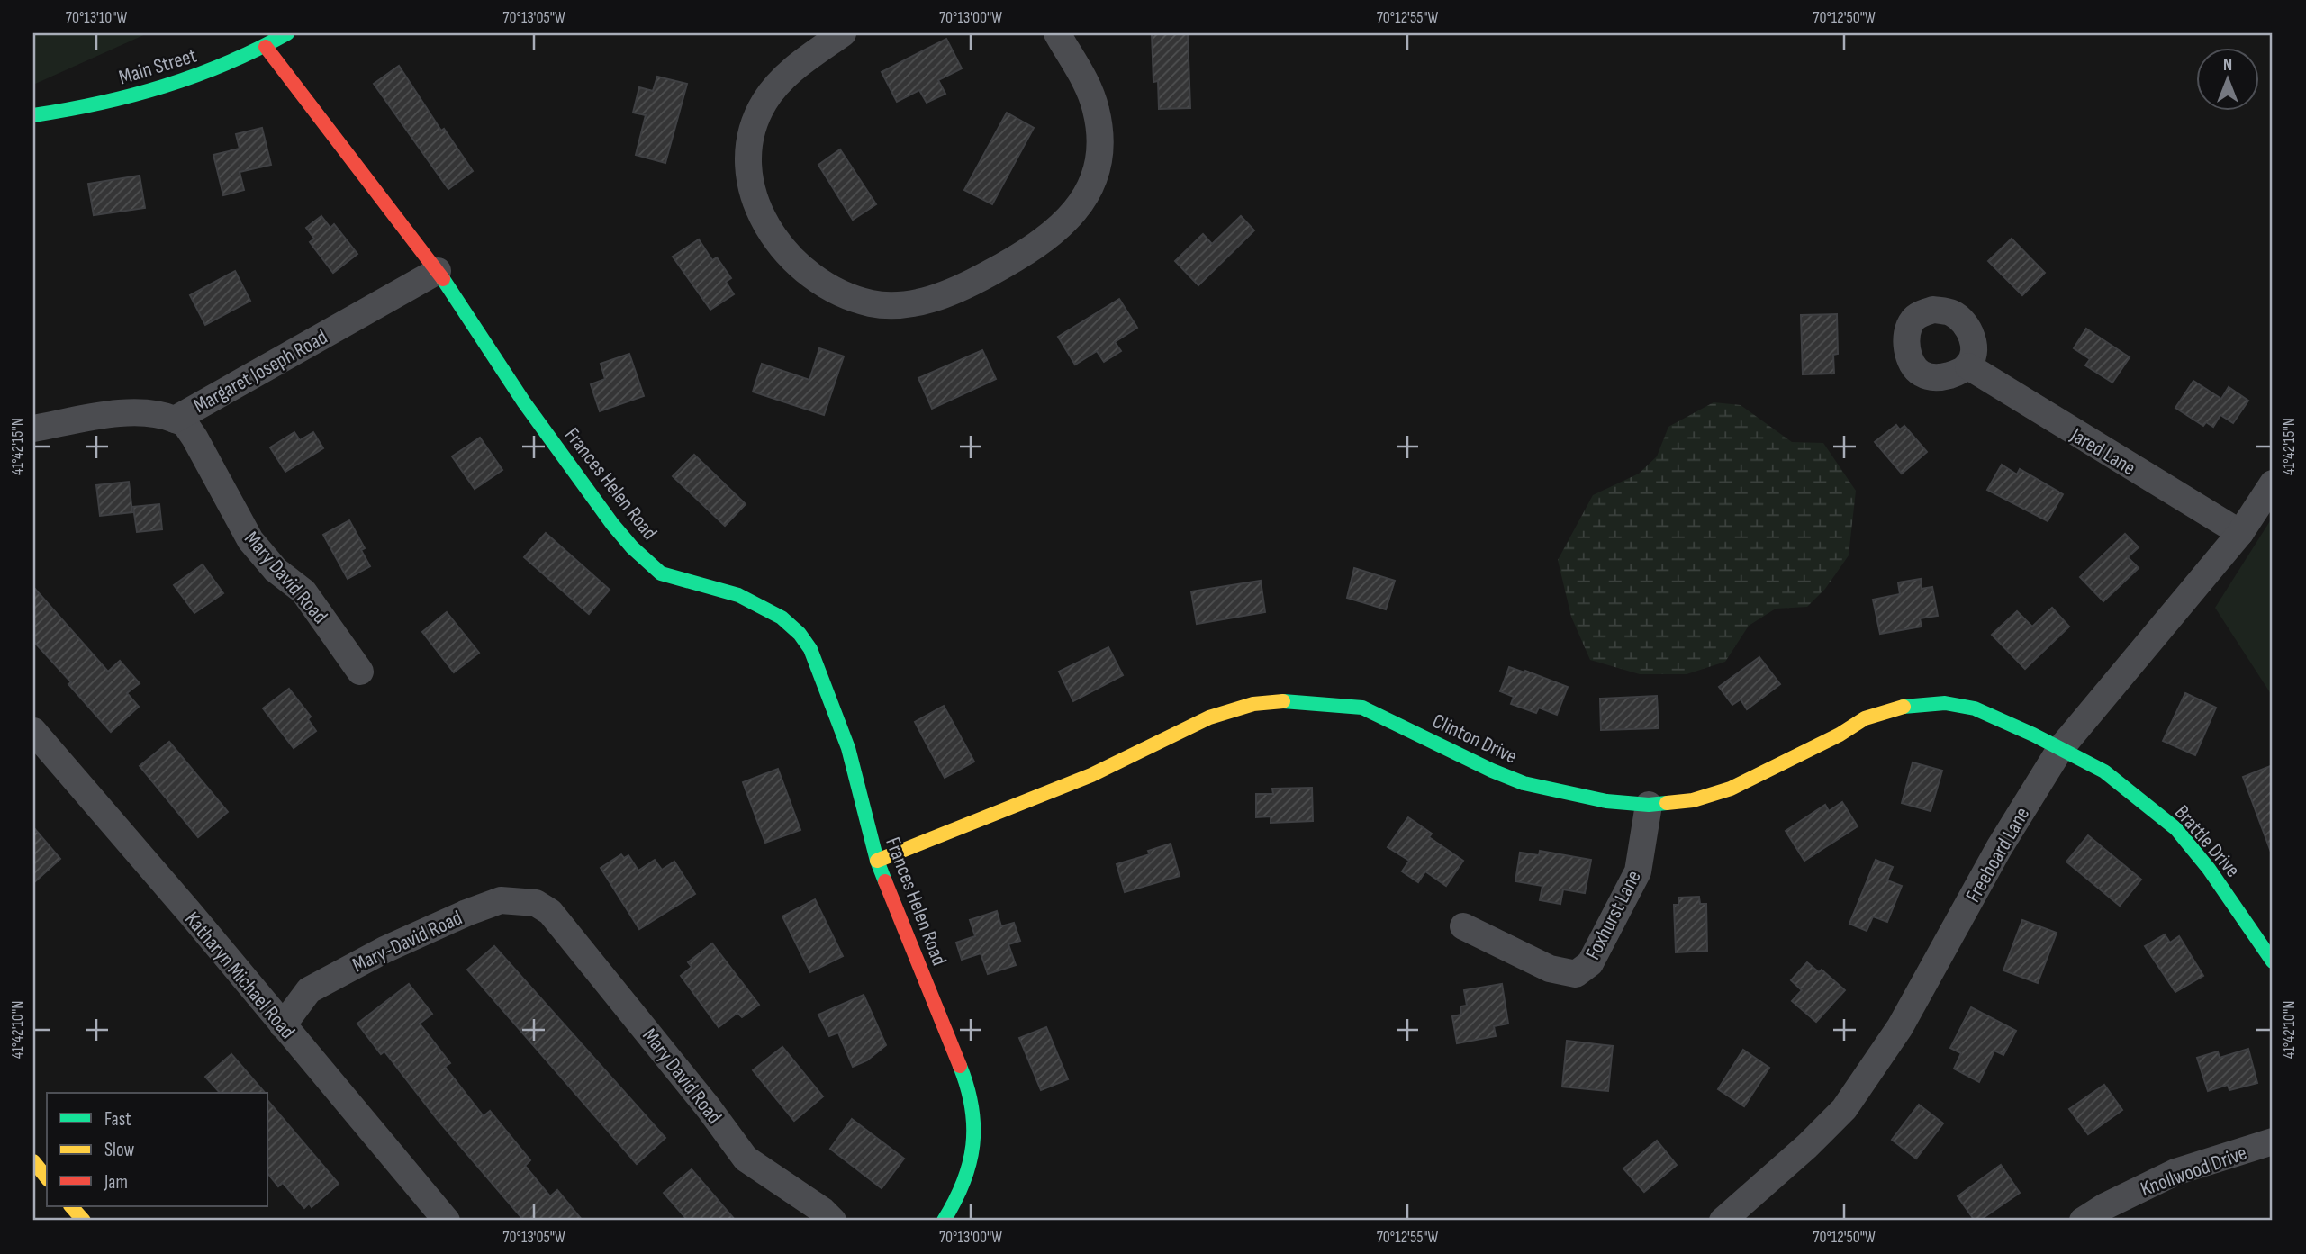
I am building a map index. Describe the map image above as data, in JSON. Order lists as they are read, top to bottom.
{
  "streets": {
    "street": [
      "Main Street",
      "Margaret Joseph Road",
      "Jared Lane",
      "Frances Helen Road",
      "Mary David Road",
      "Clinton Drive",
      "Brattle Drive",
      "Freeboard Lane",
      "Foxhurst Lane",
      "Mary-David Road",
      "Katharyn Michael Road",
      "Knollwood Drive"
    ]
  },
  "crossings": [
    ["Main Street", "Frances Helen Road"],
    ["Margaret Joseph Road", "Frances Helen Road"],
    ["Margaret Joseph Road", "Mary David Road"],
    ["Jared Lane", "Freeboard Lane"],
    ["Frances Helen Road", "Clinton Drive"],
    ["Mary David Road", "Mary-David Road"],
    ["Clinton Drive", "Brattle Drive"],
    ["Clinton Drive", "Freeboard Lane"],
    ["Clinton Drive", "Foxhurst Lane"],
    ["Brattle Drive", "Freeboard Lane"],
    ["Mary-David Road", "Katharyn Michael Road"]
  ],
  "legend": ["Fast", "Slow", "Jam"],
  "north": "top",
  "coordinates": [
    "70°13'10\"W",
    "70°13'05\"W",
    "70°13'00\"W",
    "70°12'55\"W",
    "70°12'50\"W",
    "41°42'15\"N",
    "41°42'10\"N"
  ]
}
